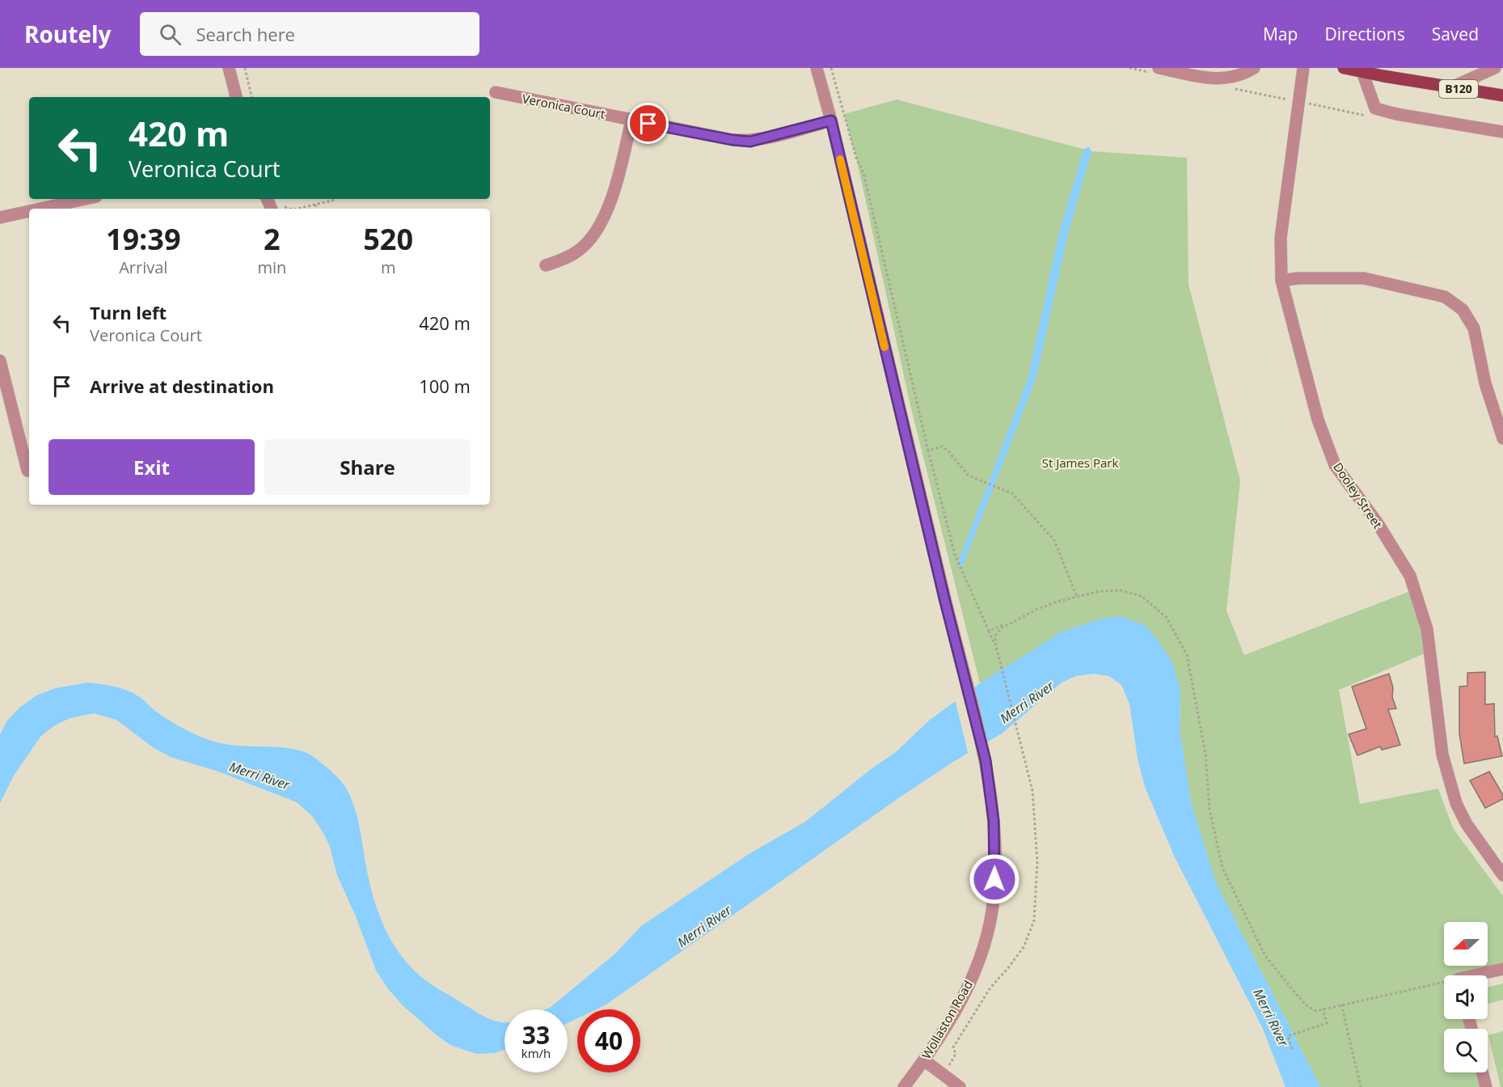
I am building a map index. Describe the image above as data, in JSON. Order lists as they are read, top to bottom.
{
  "streets": {
    "main road": ["B120"],
    "street": ["Veronica Court", "Dooley Street", "Wollaston Road"]
  },
  "crossings": [
    ["Veronica Court", "Wollaston Road"]
  ],
  "water": ["Merri River"],
  "parks": ["St James Park"],
  "north": "left",
  "page": {
    "header": "Routely",
    "search": "Search here",
    "nav": ["Map", "Directions", "Saved"],
    "turn": ["420 m", "Veronica Court"],
    "eta": [
      "19:39",
      "Arrival",
      "2",
      "min",
      "520",
      "m"
    ],
    "list": [
      {
        "name": "Turn left",
        "note": "Veronica Court",
        "value": "420 m"
      },
      {
        "name": "Arrive at destination",
        "value": "100 m"
      }
    ],
    "buttons": ["Exit", "Share"],
    "speed": "33 km/h",
    "limit": "40"
  }
}
